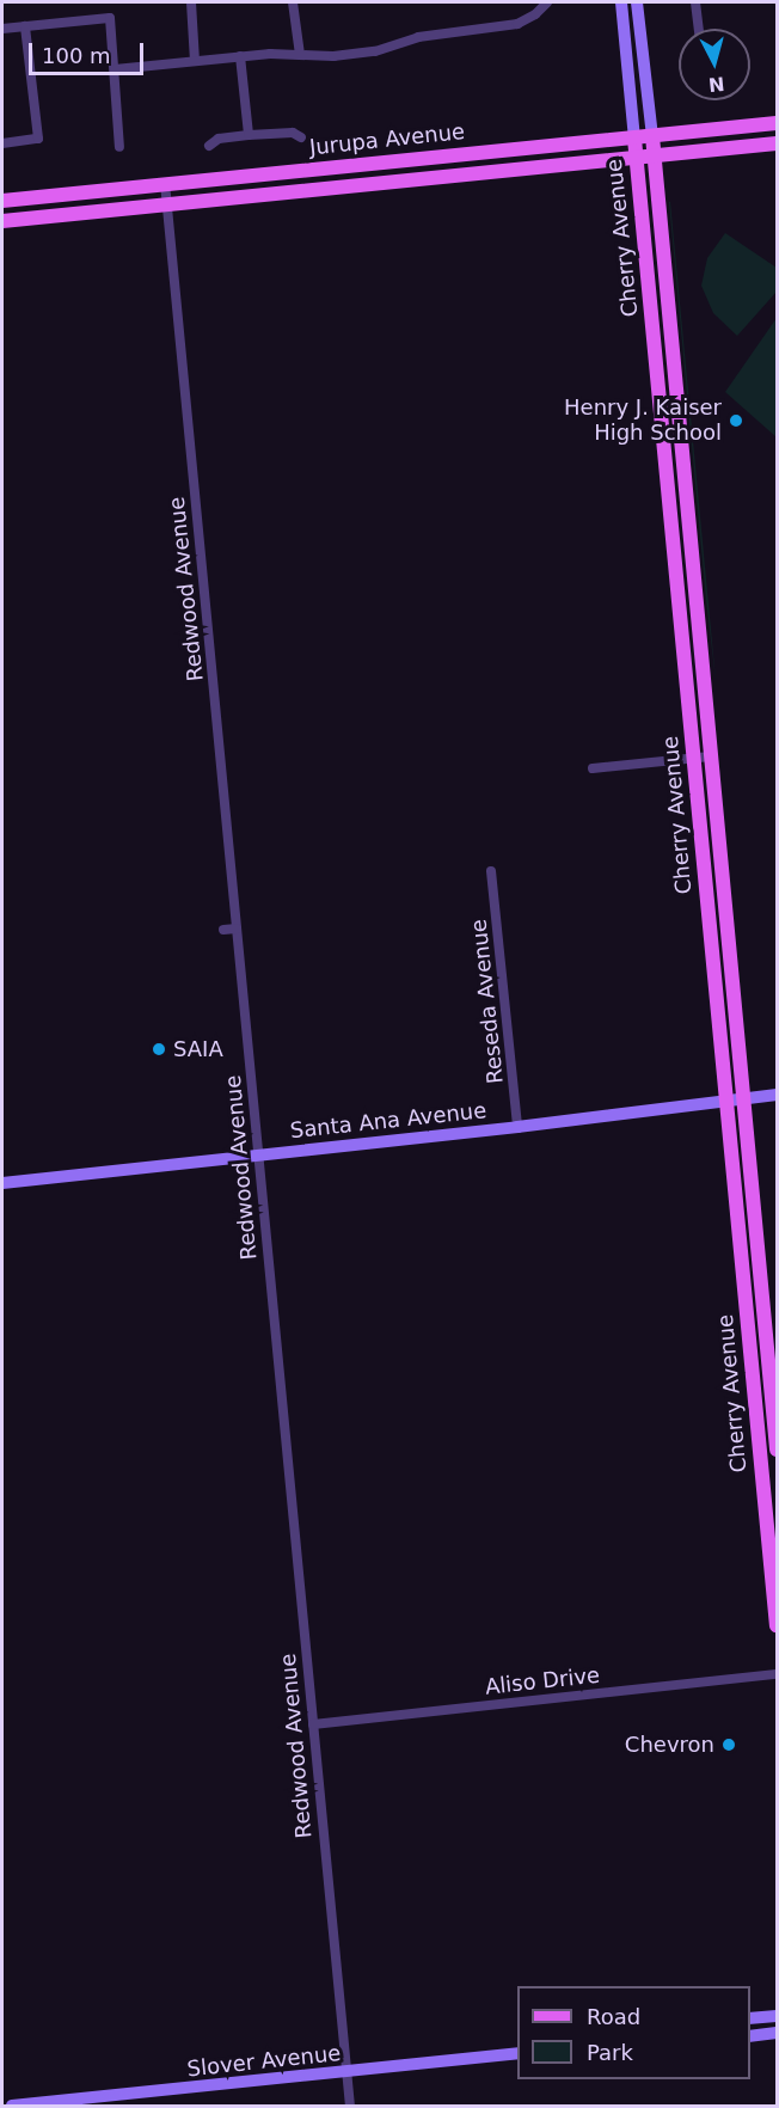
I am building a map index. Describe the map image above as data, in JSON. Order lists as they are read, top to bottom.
{
  "streets": {
    "main road": [
      "Jurupa Avenue",
      "Cherry Avenue",
      "Santa Ana Avenue",
      "Slover Avenue"
    ],
    "street": ["Redwood Avenue", "Reseda Avenue", "Aliso Drive"]
  },
  "crossings": [
    ["Jurupa Avenue", "Cherry Avenue"],
    ["Jurupa Avenue", "Redwood Avenue"],
    ["Cherry Avenue", "Santa Ana Avenue"],
    ["Redwood Avenue", "Santa Ana Avenue"],
    ["Redwood Avenue", "Aliso Drive"],
    ["Redwood Avenue", "Slover Avenue"],
    ["Reseda Avenue", "Santa Ana Avenue"]
  ],
  "places": ["Henry J. Kaiser High School", "SAIA", "Chevron"],
  "legend": ["Road", "Park"],
  "scale_bar": "100 m",
  "north": "bottom"
}
